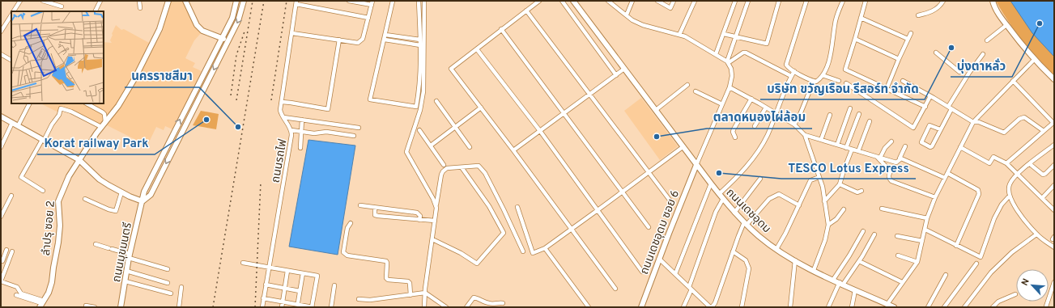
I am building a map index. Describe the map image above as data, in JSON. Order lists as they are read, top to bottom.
{
  "streets": {
    "main road": [
      "ถนนเดชอุดม",
      "ลำปรุ ซอย 2",
      "ถนนเดชอุดม ซอย 6",
      "ถนนมุขมนตรี"
    ],
    "street": ["ถนนรถไฟ"]
  },
  "crossings": [
    ["ถนนเดชอุดม", "ถนนเดชอุดม ซอย 6"]
  ],
  "places": [
    "บุ่งตาหลั่ว",
    "บริษัท ขวัญเรือน รีสอร์ท จำกัด",
    "Korat railway Park",
    "นครราชสีมา",
    "ตลาดหนองไผ่ล้อม",
    "TESCO Lotus Express"
  ],
  "north": "top left"
}
